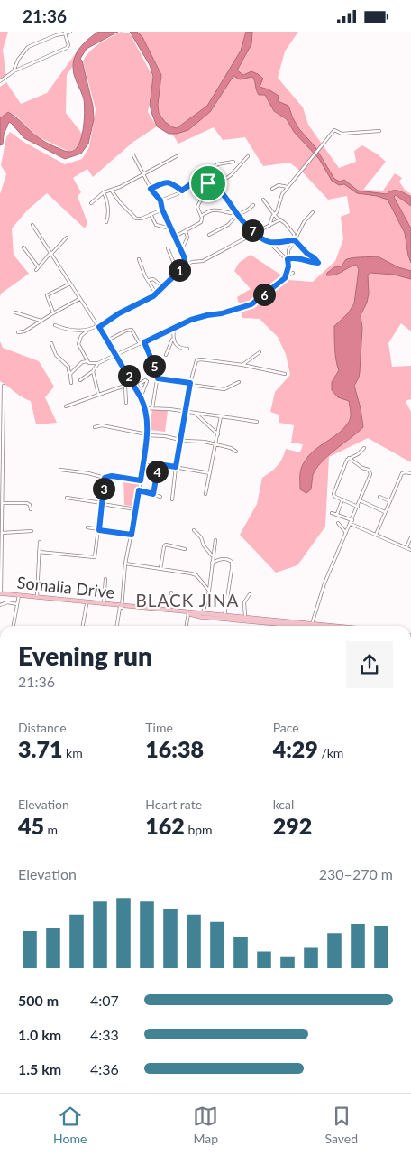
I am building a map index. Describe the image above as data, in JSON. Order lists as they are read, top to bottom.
{
  "streets": {
    "main road": ["Somalia Drive"]
  },
  "districts": ["BLACK JINA"],
  "page": {
    "status": "21:36",
    "pins": [
      "7",
      "1",
      "6",
      "5",
      "2",
      "4",
      "3"
    ],
    "heading": ["Evening run", "21:36"],
    "stats": [
      ["Distance", "3.71 km"],
      ["Time", "16:38"],
      ["Pace", "4:29 /km"],
      ["Elevation", "45 m"],
      ["Heart rate", "162 bpm"],
      ["kcal", "292"]
    ],
    "chart": ["Elevation", "230–270 m"],
    "list": [
      {
        "name": "500 m",
        "note": "4:07"
      },
      {
        "name": "1.0 km",
        "note": "4:33"
      },
      {
        "name": "1.5 km",
        "note": "4:36"
      }
    ],
    "tabs": ["Home", "Map", "Saved"]
  }
}
